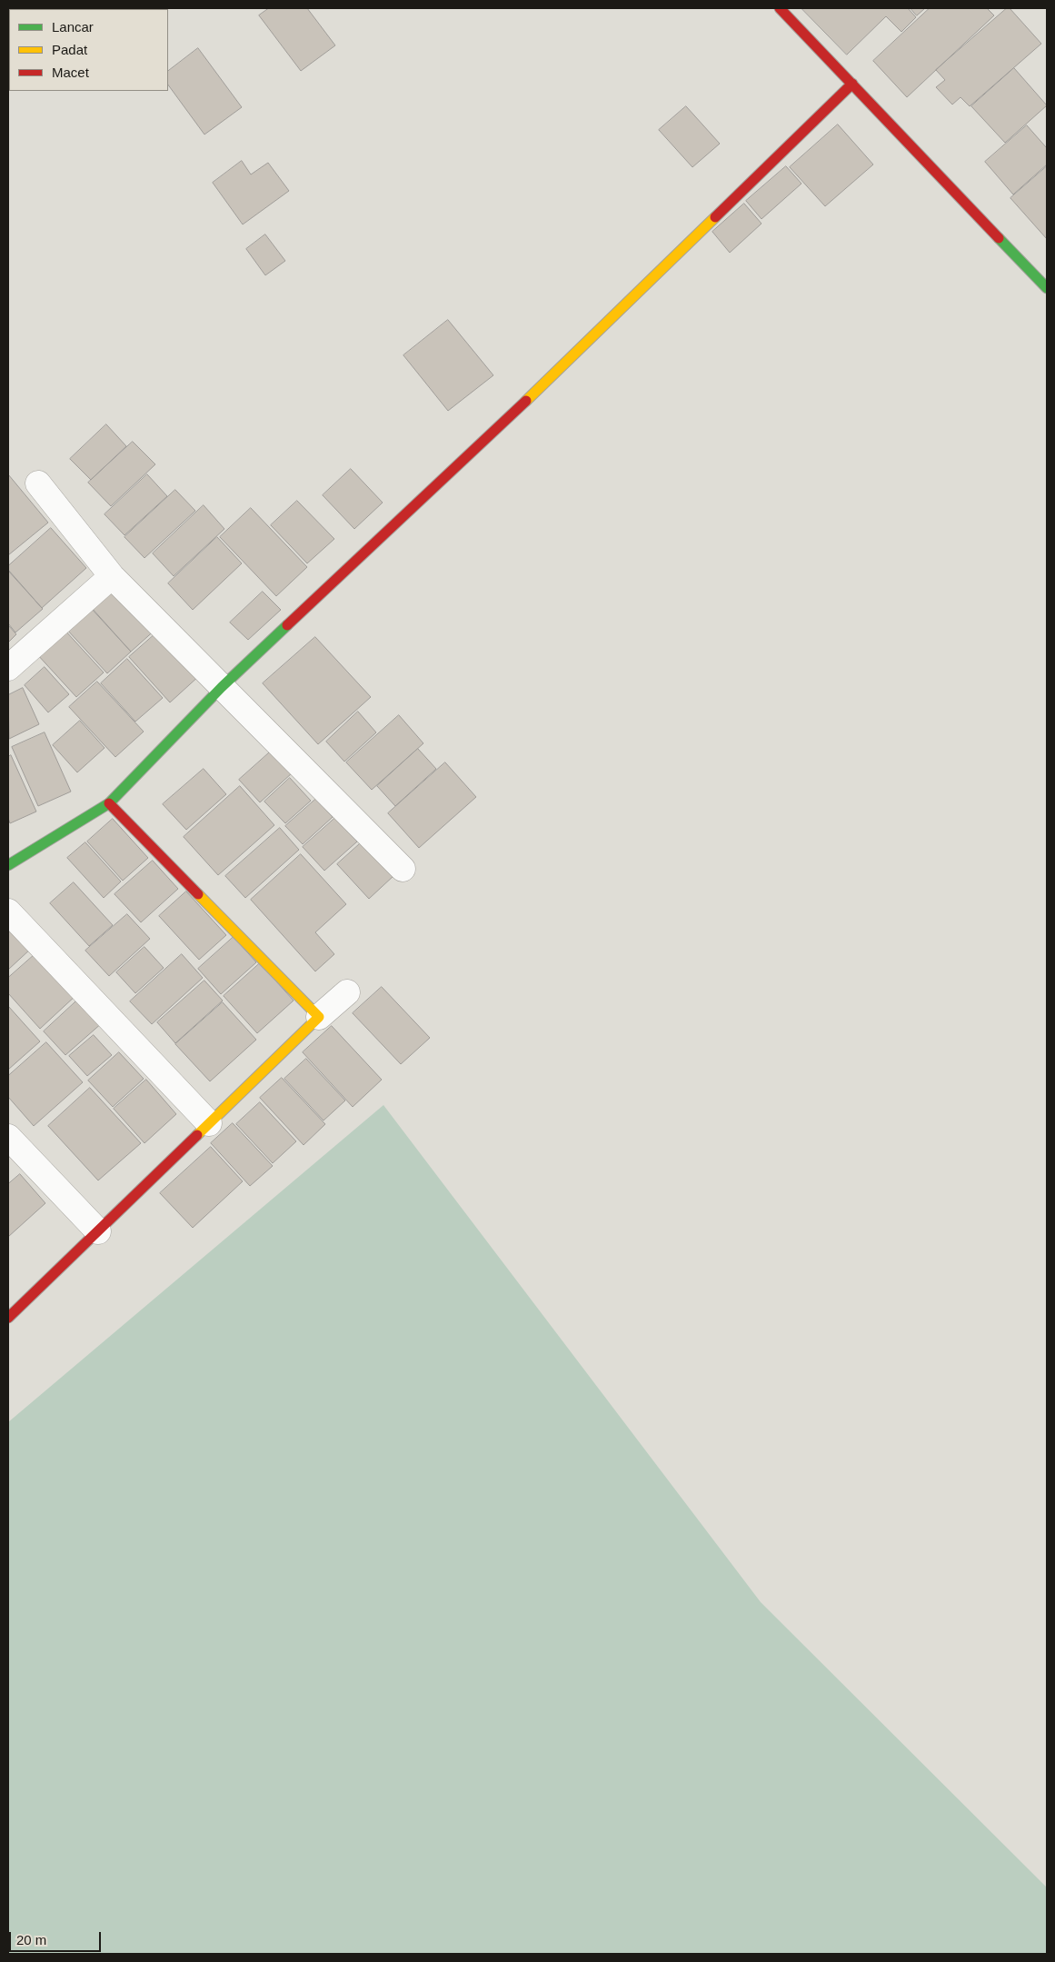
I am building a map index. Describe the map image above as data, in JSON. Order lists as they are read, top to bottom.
{
  "legend": ["Lancar", "Padat", "Macet"],
  "scale_bar": "20 m"
}
